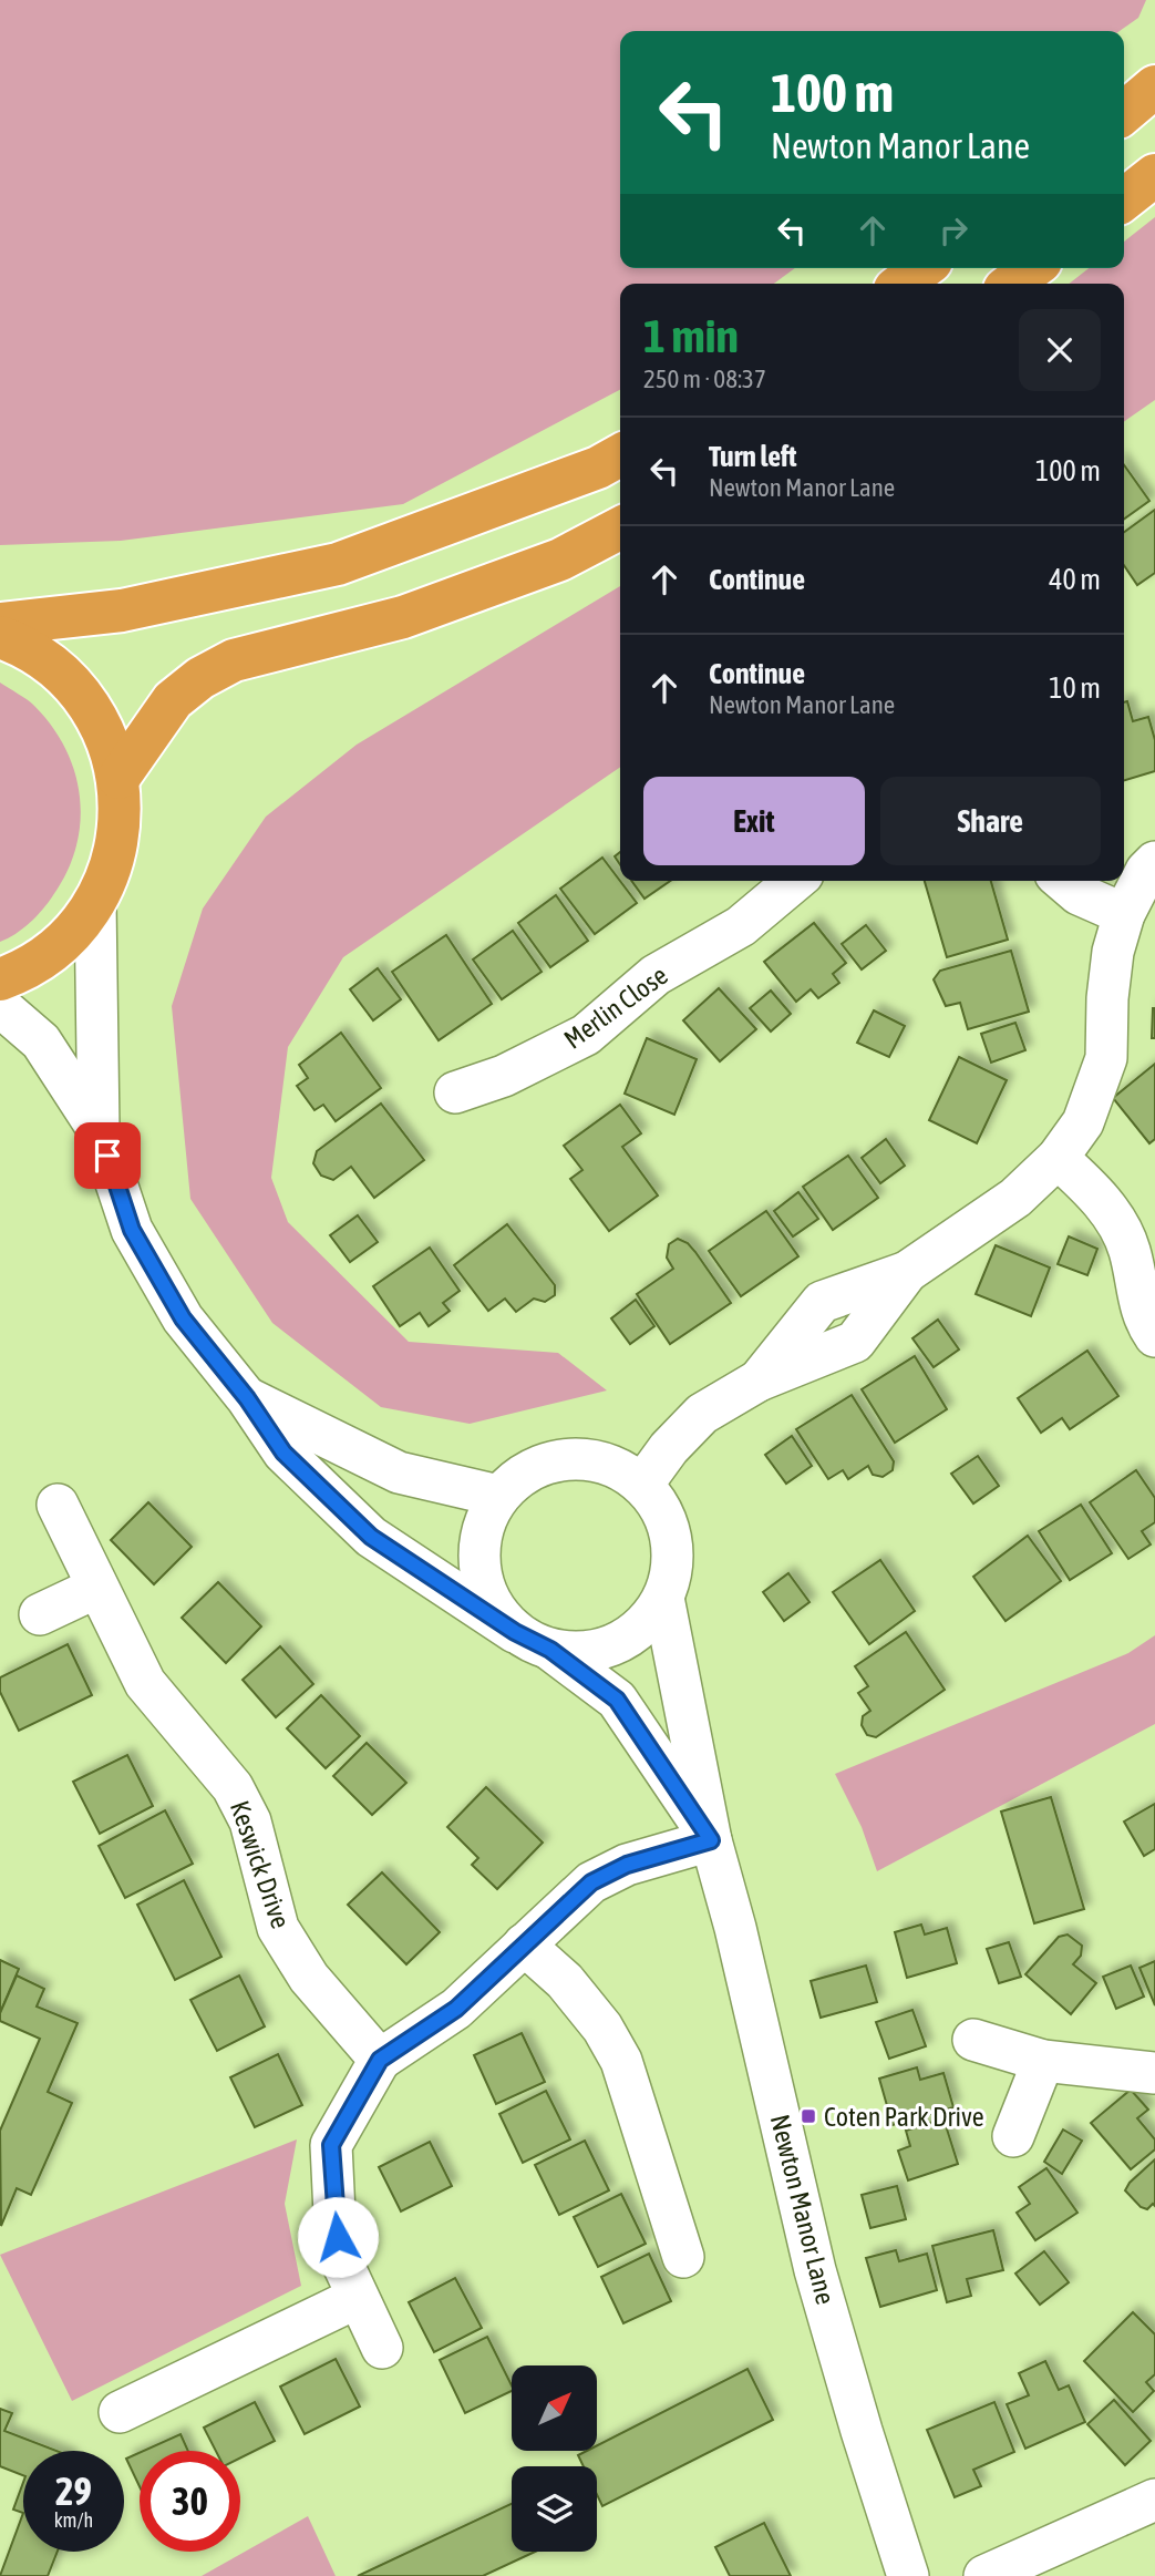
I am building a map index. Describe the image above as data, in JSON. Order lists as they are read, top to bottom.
{
  "streets": {
    "street": ["Merlin Close", "Keswick Drive", "Newton Manor Lane"]
  },
  "places": {
    "transit": ["Coten Park Drive"]
  },
  "north": "top right",
  "page": {
    "turn": ["100 m", "Newton Manor Lane"],
    "heading": ["1 min", "250 m · 08:37"],
    "list": [
      {
        "name": "Turn left",
        "note": "Newton Manor Lane",
        "value": "100 m"
      },
      {
        "name": "Continue",
        "value": "40 m"
      },
      {
        "name": "Continue",
        "note": "Newton Manor Lane",
        "value": "10 m"
      }
    ],
    "buttons": ["Exit", "Share"],
    "speed": "29 km/h",
    "limit": "30"
  }
}
